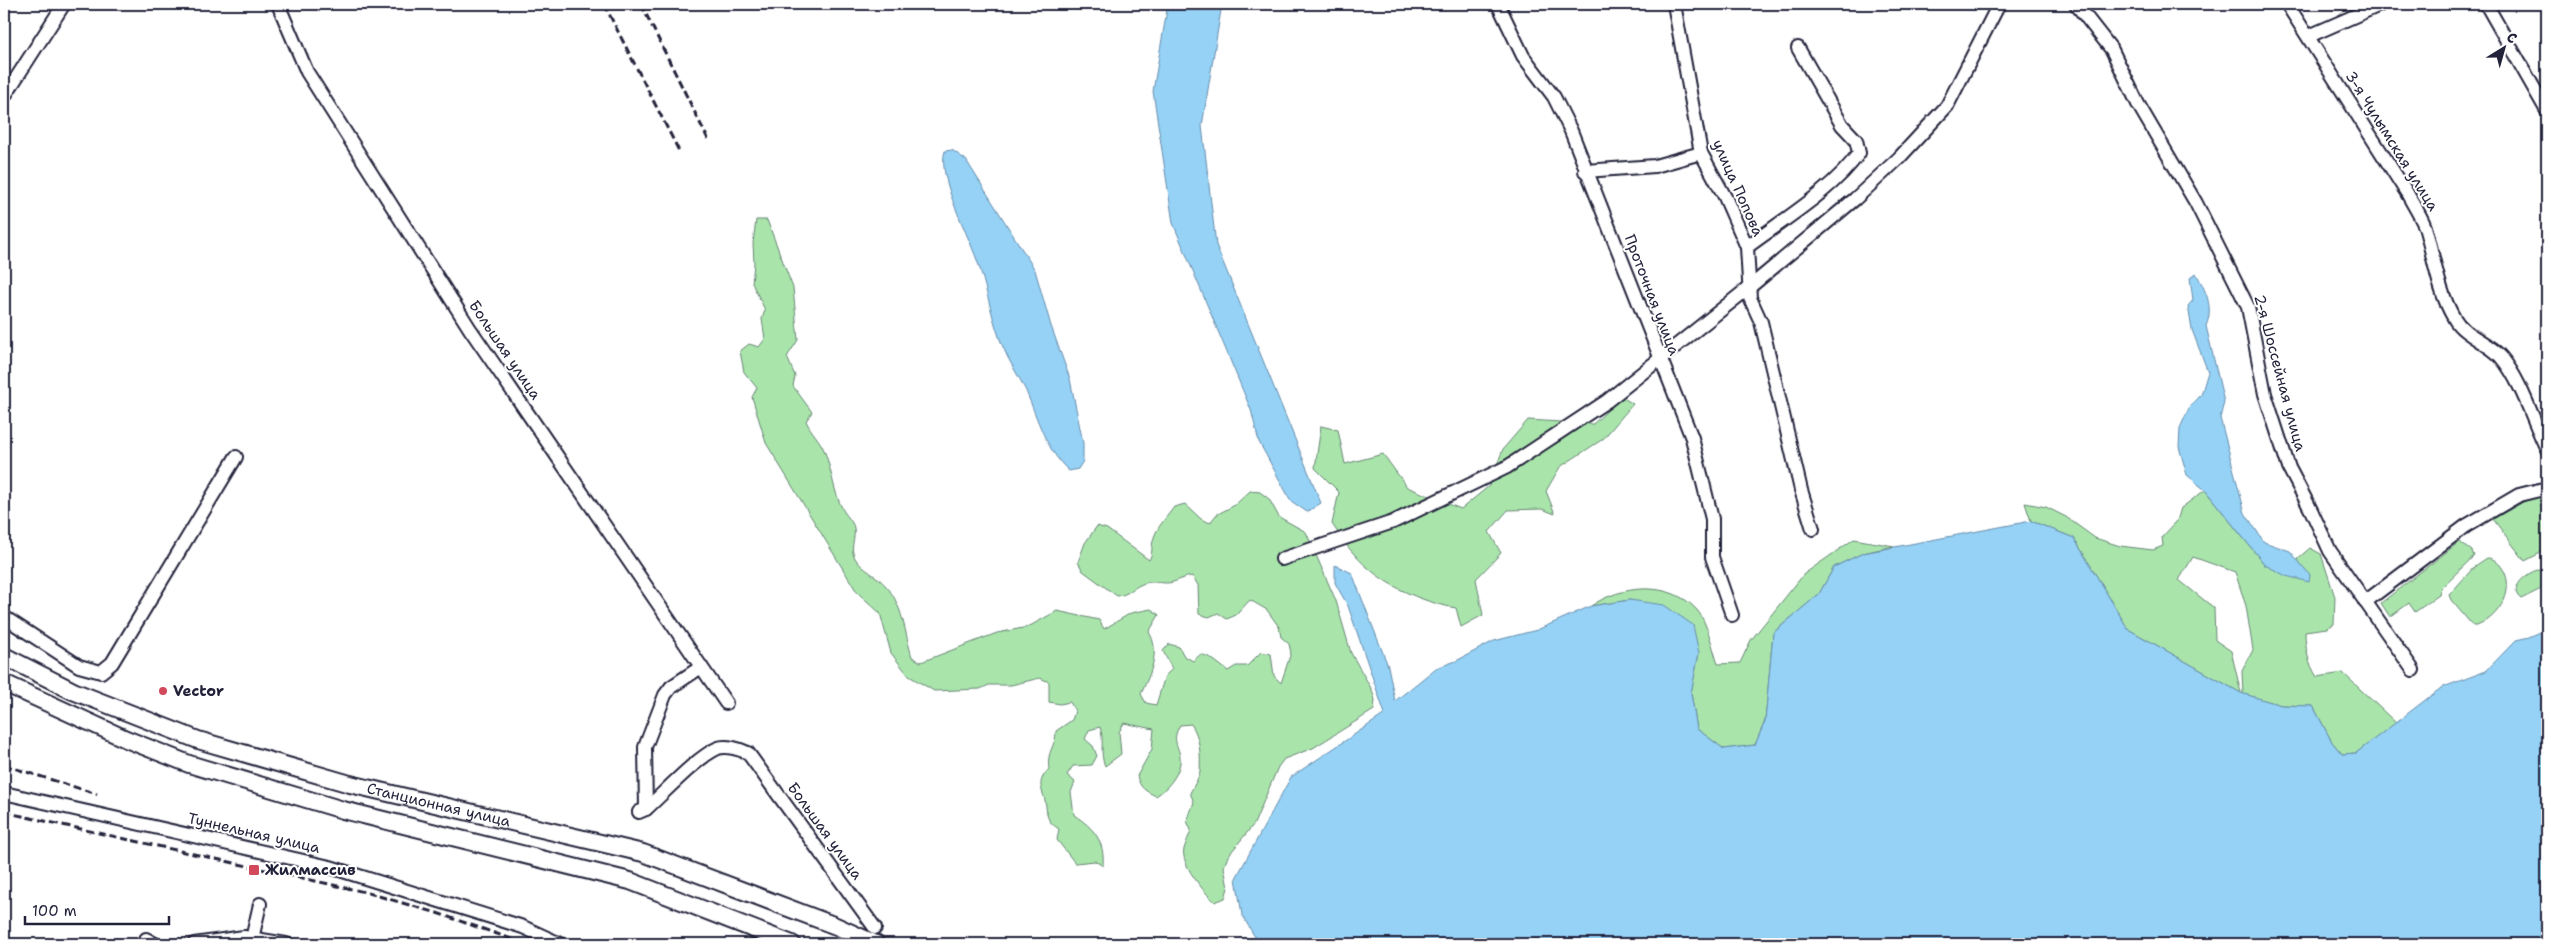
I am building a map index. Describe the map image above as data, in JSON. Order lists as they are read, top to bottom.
{
  "streets": {
    "main road": ["Станционная улица"],
    "street": [
      "3-я Чулымская улица",
      "улица Попова",
      "Проточная улица",
      "Большая улица",
      "2-я Шоссейная улица",
      "Туннельная улица"
    ]
  },
  "crossings": [
    ["Большая улица", "Станционная улица"]
  ],
  "places": {
    "other": ["Vector"],
    "transit": ["Жилмассив"]
  },
  "scale_bar": "100 m",
  "north": "top right"
}
